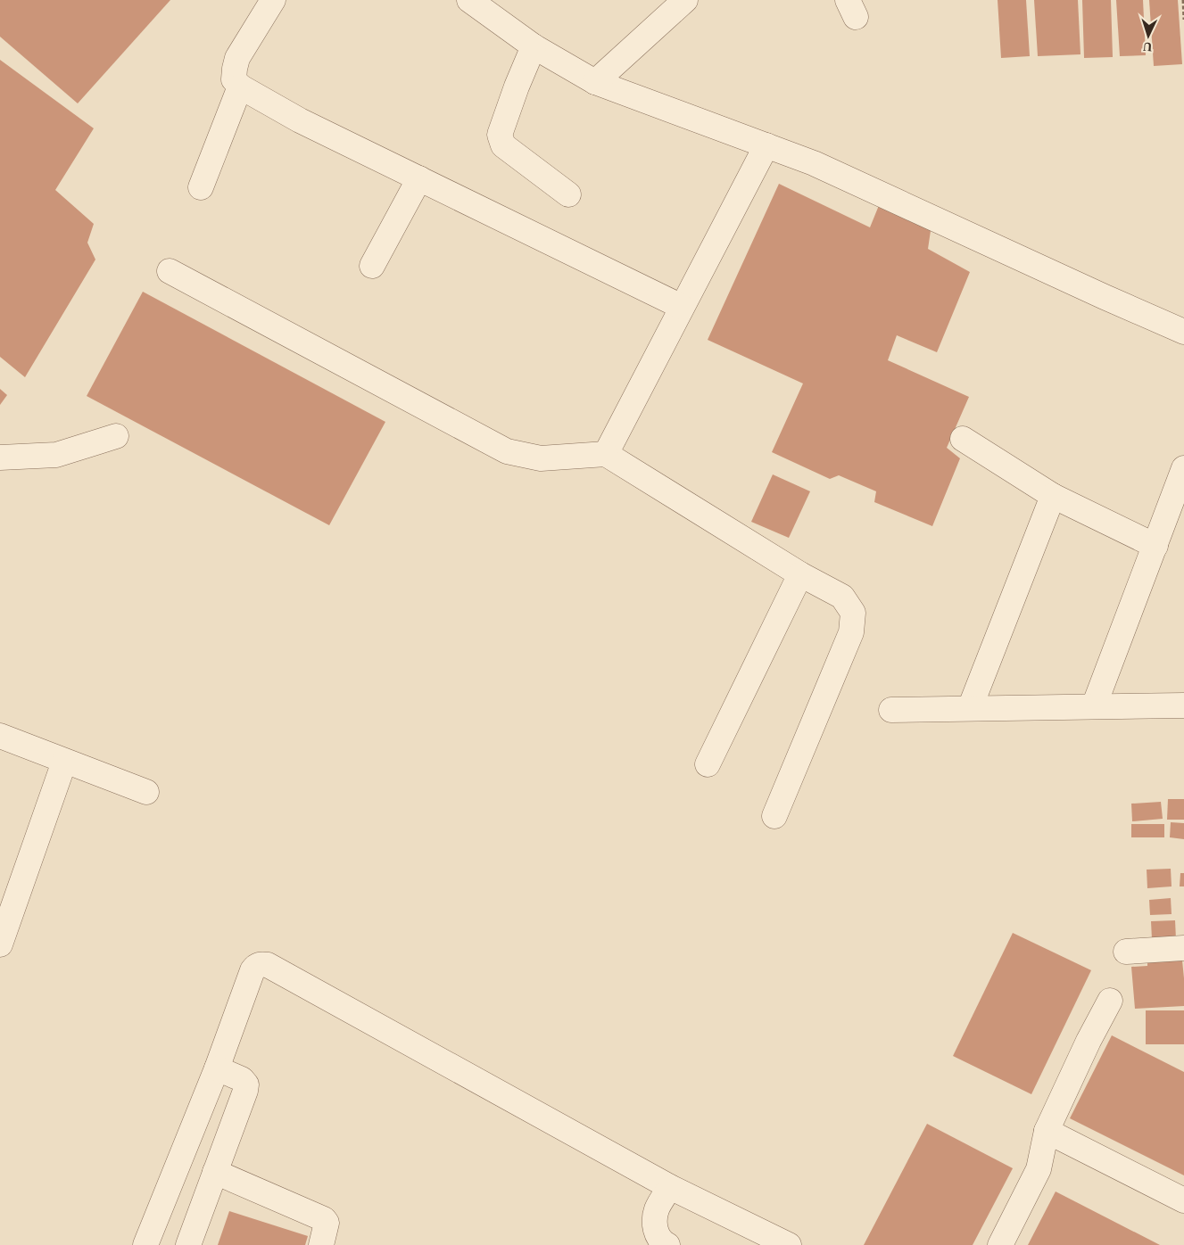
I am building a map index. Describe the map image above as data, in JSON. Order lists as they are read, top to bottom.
{
  "north": "bottom"
}
